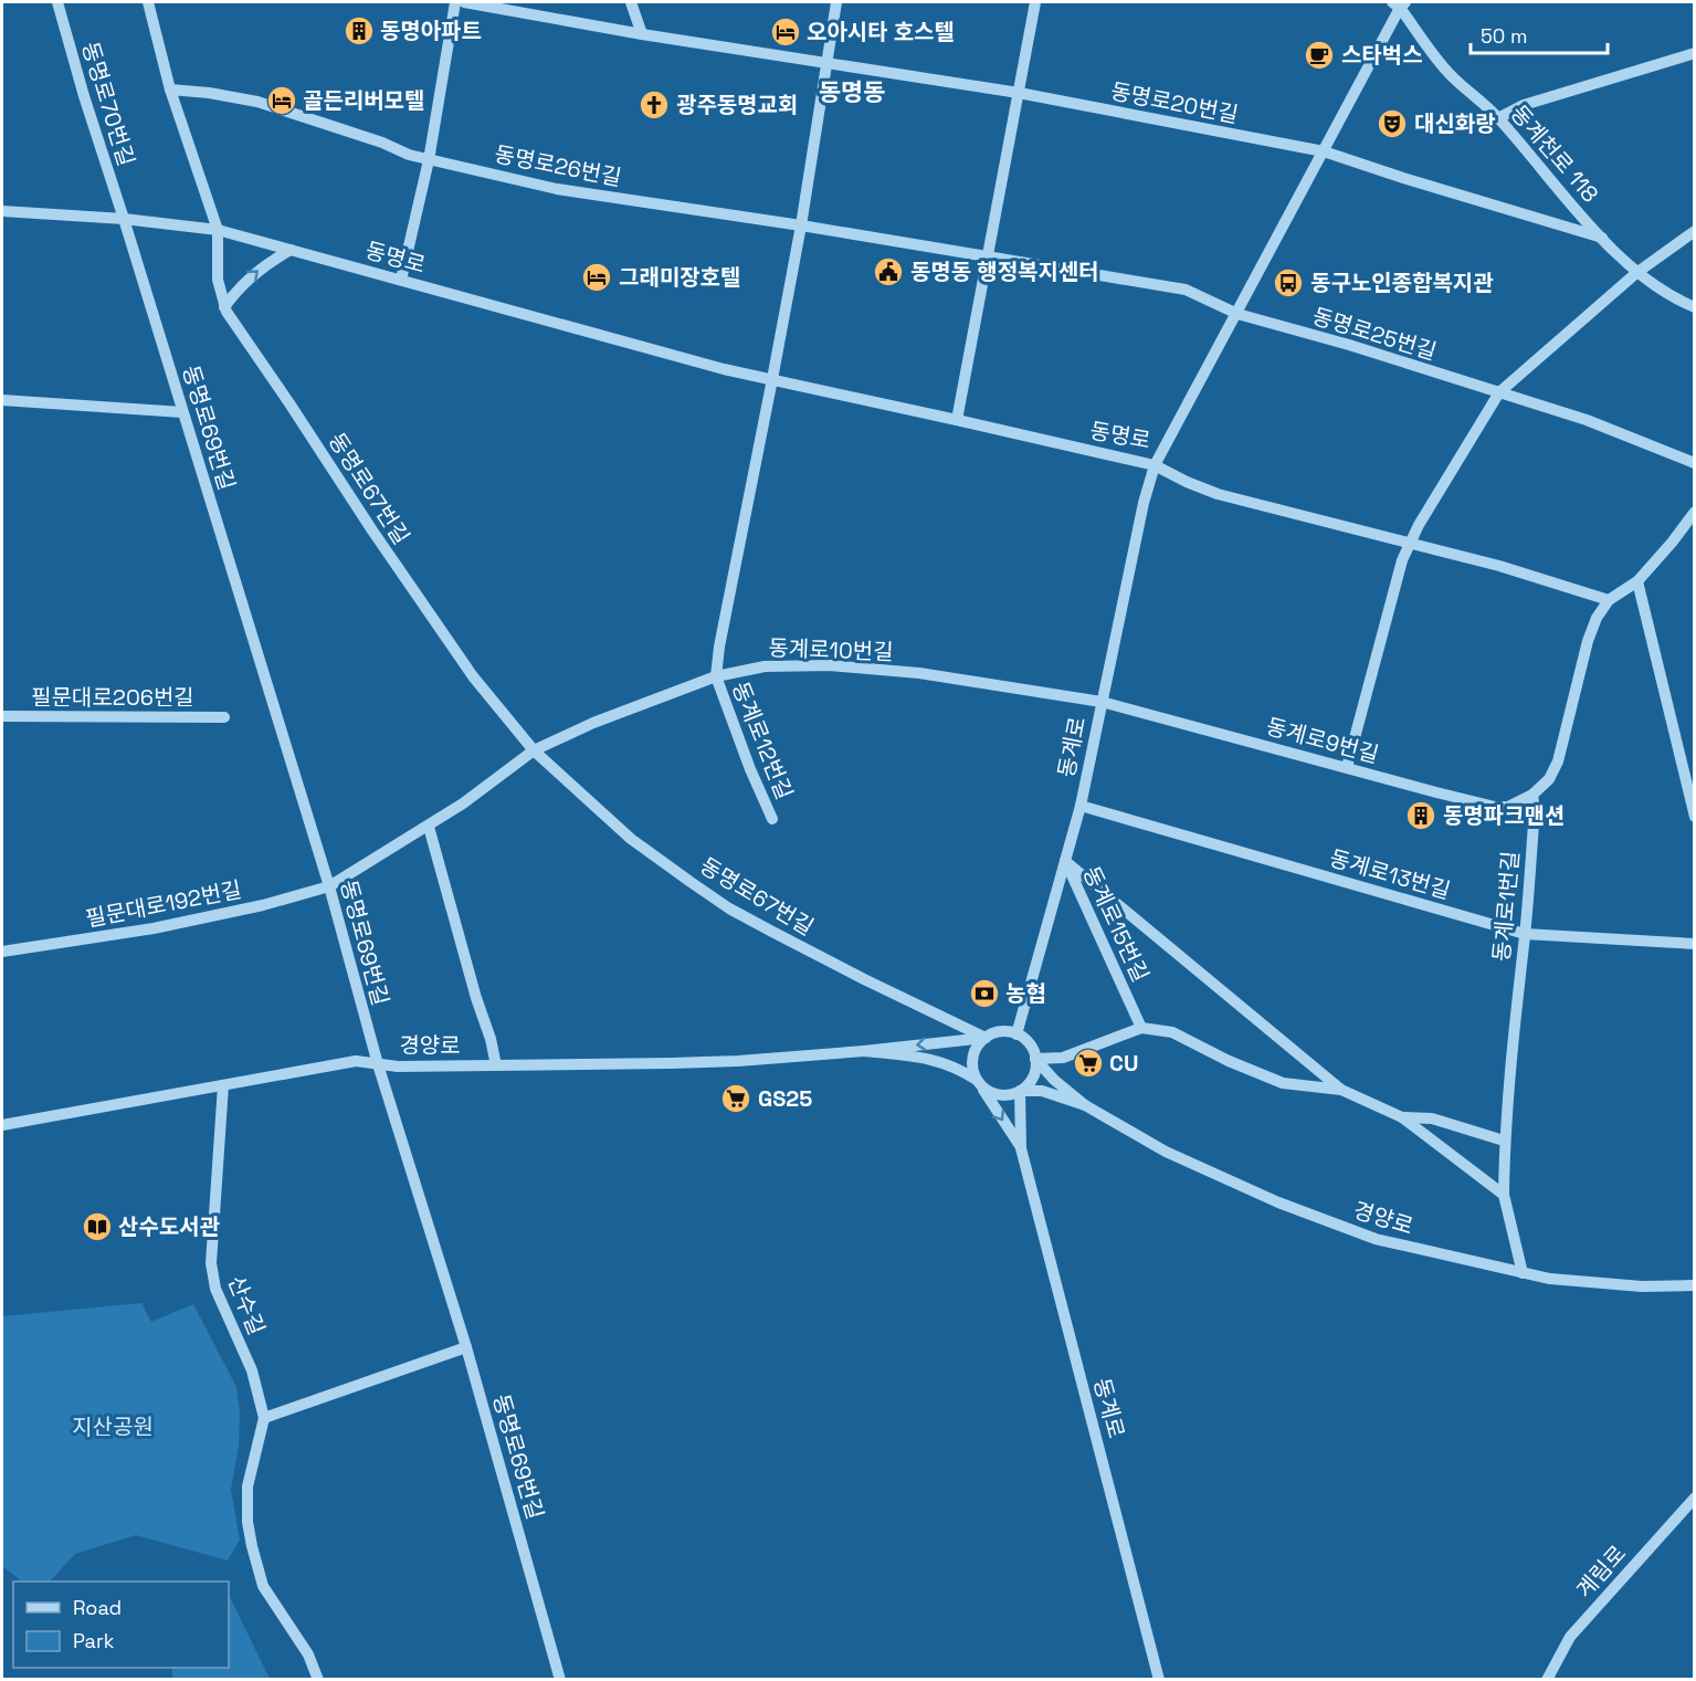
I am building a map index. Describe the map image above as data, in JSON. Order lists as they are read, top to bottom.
{
  "streets": {
    "street": [
      "동명로20번길",
      "동명로70번길",
      "동계천로 118",
      "동명로26번길",
      "동명로",
      "동명로25번길",
      "동명로69번길",
      "동명로67번길",
      "동계로10번길",
      "필문대로206번길",
      "동계로12번길",
      "동계로9번길",
      "동계로",
      "동계로13번길",
      "필문대로192번길",
      "동계로1번길",
      "동계로15번길",
      "경양로",
      "산수길",
      "계림로"
    ]
  },
  "crossings": [
    ["동명로20번길", "동명로"],
    ["동명로70번길", "동명로"],
    ["동명로70번길", "동명로69번길"],
    ["동계천로 118", "동명로"],
    ["동명로26번길", "동명로"],
    ["동명로26번길", "동명로25번길"],
    ["동명로", "동명로25번길"],
    ["동명로", "동명로69번길"],
    ["동명로", "동명로67번길"],
    ["동명로", "동계로"],
    ["동명로69번길", "필문대로192번길"],
    ["동명로69번길", "경양로"],
    ["동명로67번길", "동계로10번길"],
    ["동명로67번길", "동계로"],
    ["동명로67번길", "경양로"],
    ["동계로10번길", "동계로12번길"],
    ["동계로10번길", "동계로9번길"],
    ["동계로10번길", "동계로"],
    ["동계로9번길", "동계로"],
    ["동계로9번길", "동계로1번길"],
    ["동계로", "동계로13번길"],
    ["동계로", "동계로15번길"],
    ["동계로", "경양로"],
    ["동계로13번길", "동계로1번길"],
    ["동계로1번길", "동계로15번길"],
    ["동계로1번길", "경양로"],
    ["경양로", "산수길"]
  ],
  "districts": ["동명동"],
  "parks": ["지산공원"],
  "places": {
    "building": ["동명아파트", "동명파크맨션"],
    "hotel": ["오아시타 호스텔", "골든리버모텔", "그래미장호텔"],
    "cafe": ["스타벅스"],
    "church": ["광주동명교회"],
    "theatre": ["대신화랑"],
    "public building": ["동명동 행정복지센터"],
    "bus stop": ["동구노인종합복지관"],
    "bank": ["농협"],
    "supermarket": ["CU", "GS25"],
    "library": ["산수도서관"]
  },
  "legend": ["Road", "Park"],
  "scale_bar": "50 m"
}
